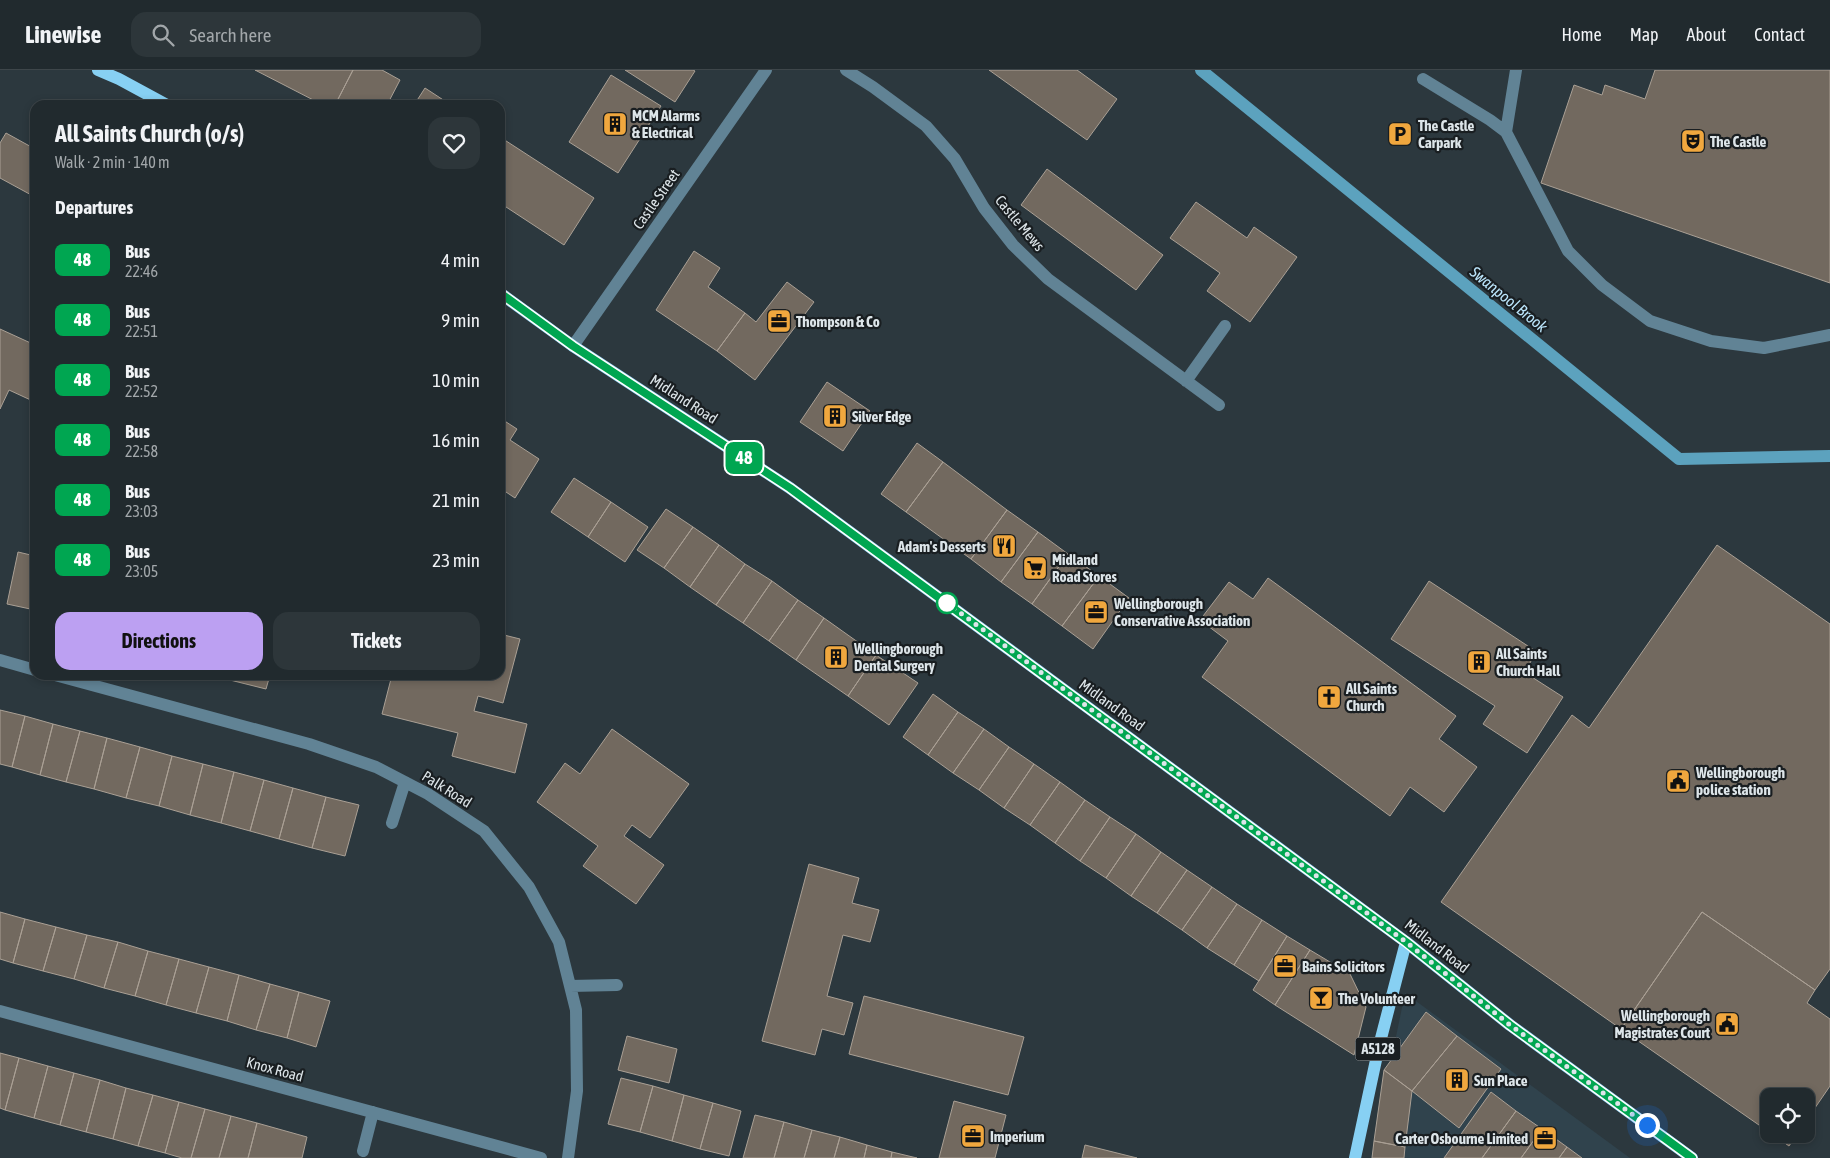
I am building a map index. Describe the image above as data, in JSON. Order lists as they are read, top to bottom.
{
  "streets": {
    "main road": ["Midland Road", "A5128"],
    "street": [
      "Castle Street",
      "Castle Mews",
      "Palk Road",
      "Knox Road"
    ]
  },
  "crossings": [
    ["Castle Street", "Midland Road"],
    ["Midland Road", "A5128"]
  ],
  "water": ["Swanpool Brook"],
  "places": {
    "building": [
      "MCM Alarms & Electrical",
      "Silver Edge",
      "Wellingborough Dental Surgery",
      "All Saints Church Hall",
      "Sun Place"
    ],
    "parking": ["The Castle Carpark"],
    "theatre": ["The Castle"],
    "office": [
      "Thompson & Co",
      "Wellingborough Conservative Association",
      "Bains Solicitors",
      "Imperium",
      "Carter Osbourne Limited"
    ],
    "restaurant": ["Adam's Desserts"],
    "supermarket": ["Midland Road Stores"],
    "church": ["All Saints Church"],
    "public building": ["Wellingborough police station", "Wellingborough Magistrates Court"],
    "bar": ["The Volunteer"]
  },
  "lines": ["bus line 48"],
  "page": {
    "header": "Linewise",
    "search": "Search here",
    "nav": [
      "Home",
      "Map",
      "About",
      "Contact"
    ],
    "on_map": "48",
    "heading": [
      ["All Saints Church (o/s)", "Walk · 2 min · 140 m"],
      "Departures"
    ],
    "list": [
      {
        "mark": "48",
        "name": "Bus",
        "note": "22:46",
        "value": "4 min"
      },
      {
        "mark": "48",
        "name": "Bus",
        "note": "22:51",
        "value": "9 min"
      },
      {
        "mark": "48",
        "name": "Bus",
        "note": "22:52",
        "value": "10 min"
      },
      {
        "mark": "48",
        "name": "Bus",
        "note": "22:58",
        "value": "16 min"
      },
      {
        "mark": "48",
        "name": "Bus",
        "note": "23:03",
        "value": "21 min"
      },
      {
        "mark": "48",
        "name": "Bus",
        "note": "23:05",
        "value": "23 min"
      }
    ],
    "buttons": ["Directions", "Tickets"]
  }
}
